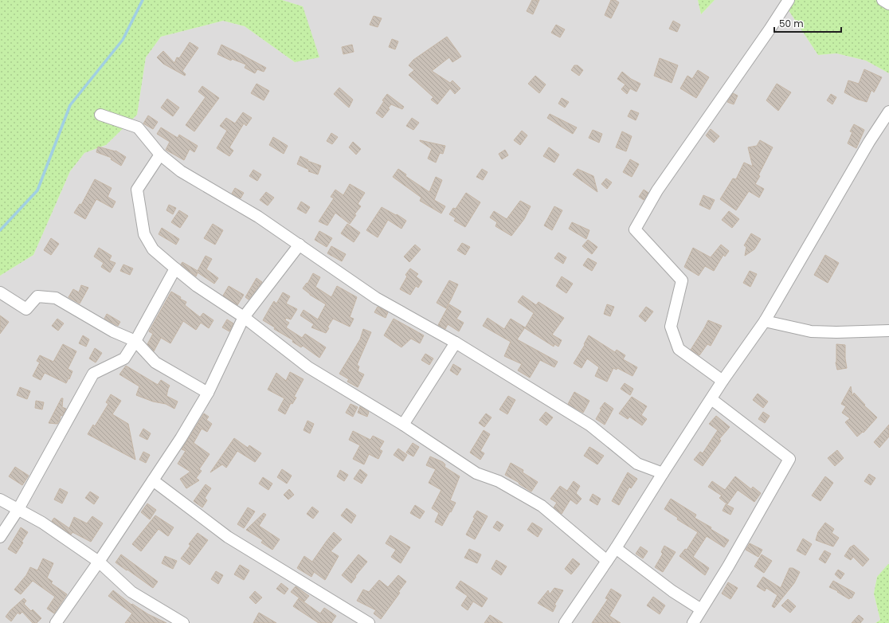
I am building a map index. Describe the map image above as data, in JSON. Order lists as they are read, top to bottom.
{
  "scale_bar": "50 m"
}
